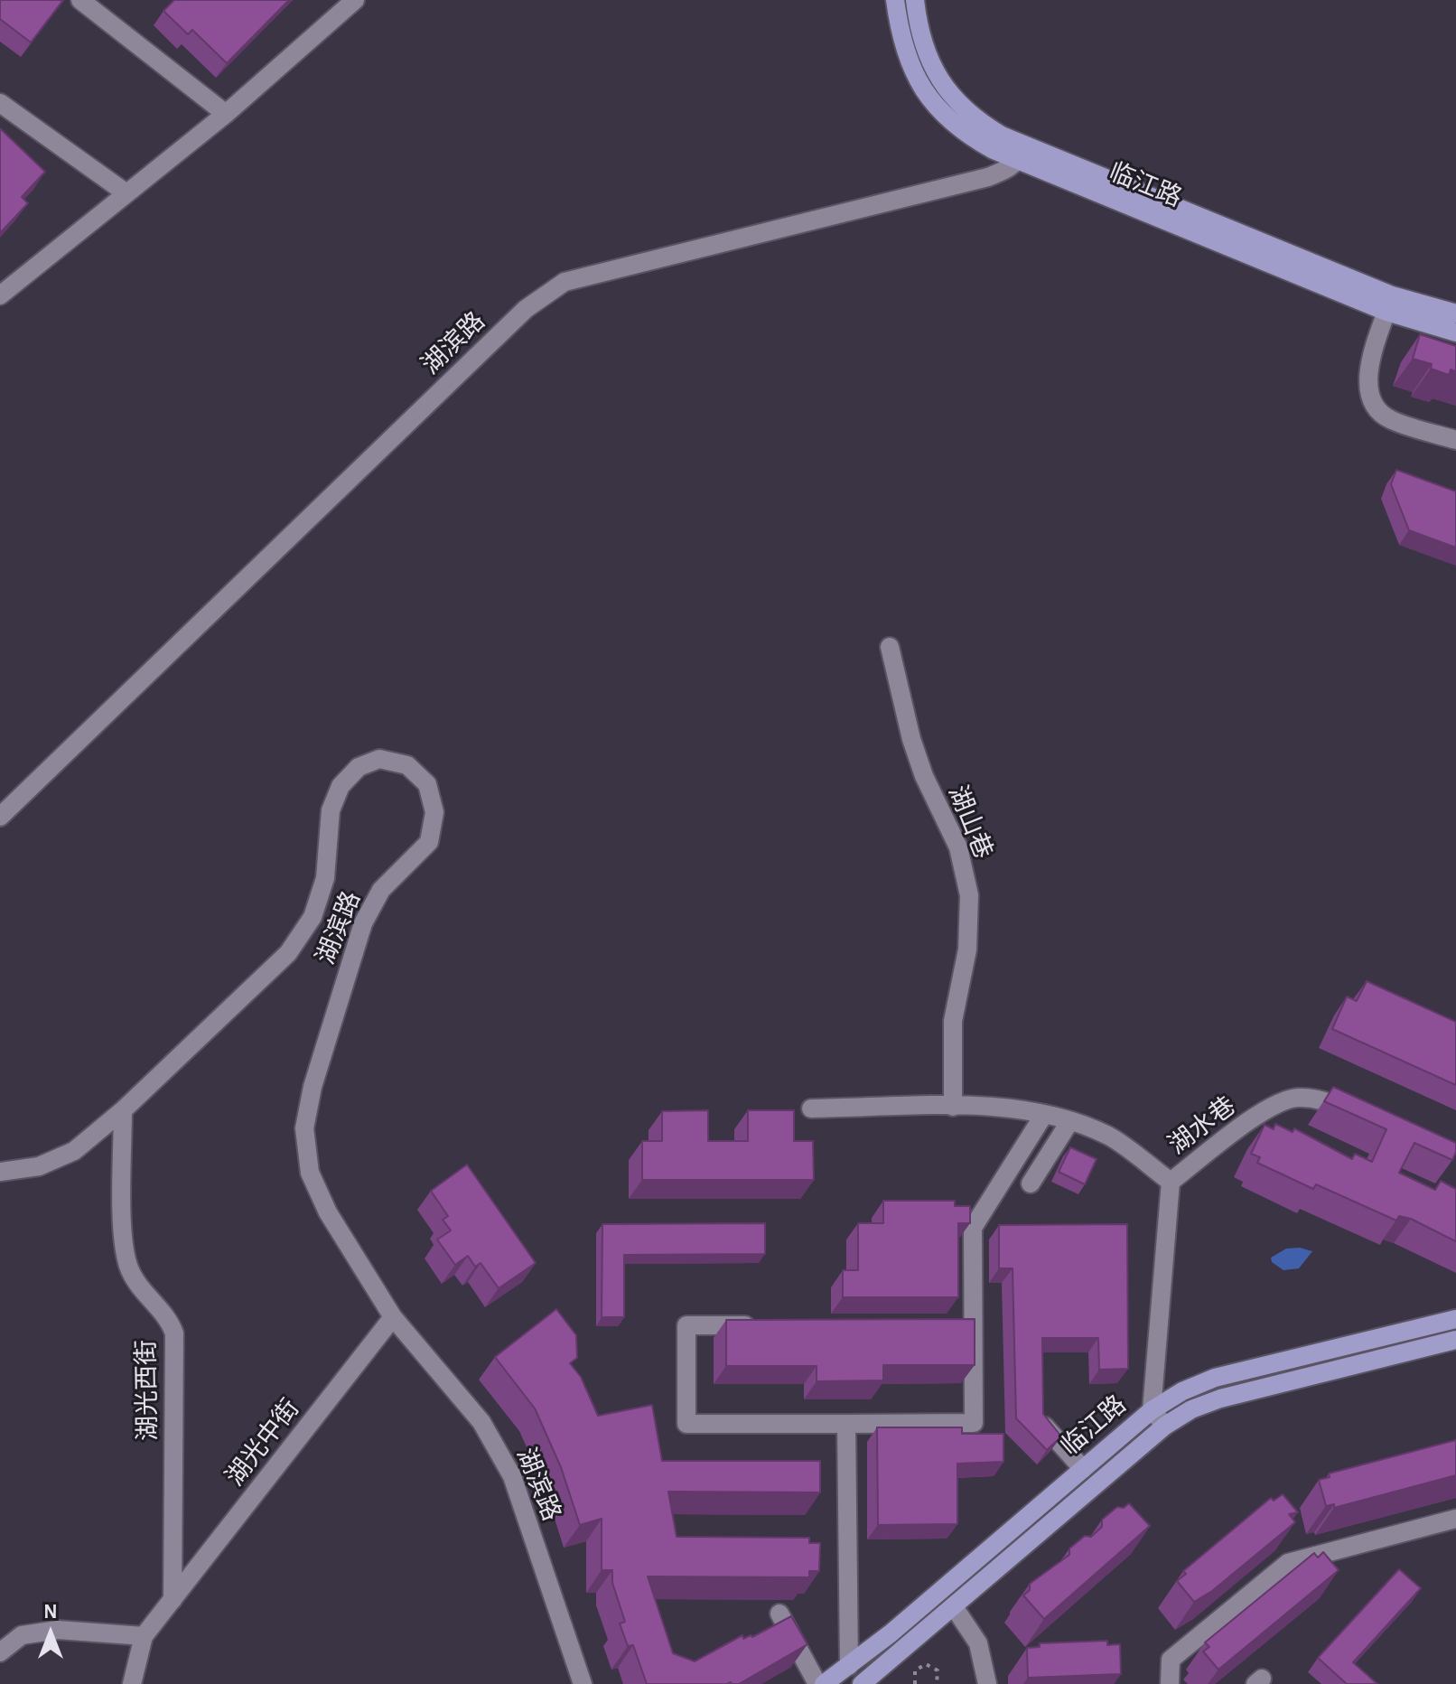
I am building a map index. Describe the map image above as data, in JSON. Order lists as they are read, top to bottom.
{
  "streets": {
    "main road": ["临江路"],
    "street": [
      "湖滨路",
      "湖山巷",
      "湖水巷",
      "湖光西街",
      "湖光中街"
    ]
  },
  "crossings": [
    ["临江路", "湖滨路"],
    ["临江路", "湖水巷"],
    ["湖滨路", "湖光西街"],
    ["湖滨路", "湖光中街"],
    ["湖光西街", "湖光中街"]
  ],
  "north": "top"
}
